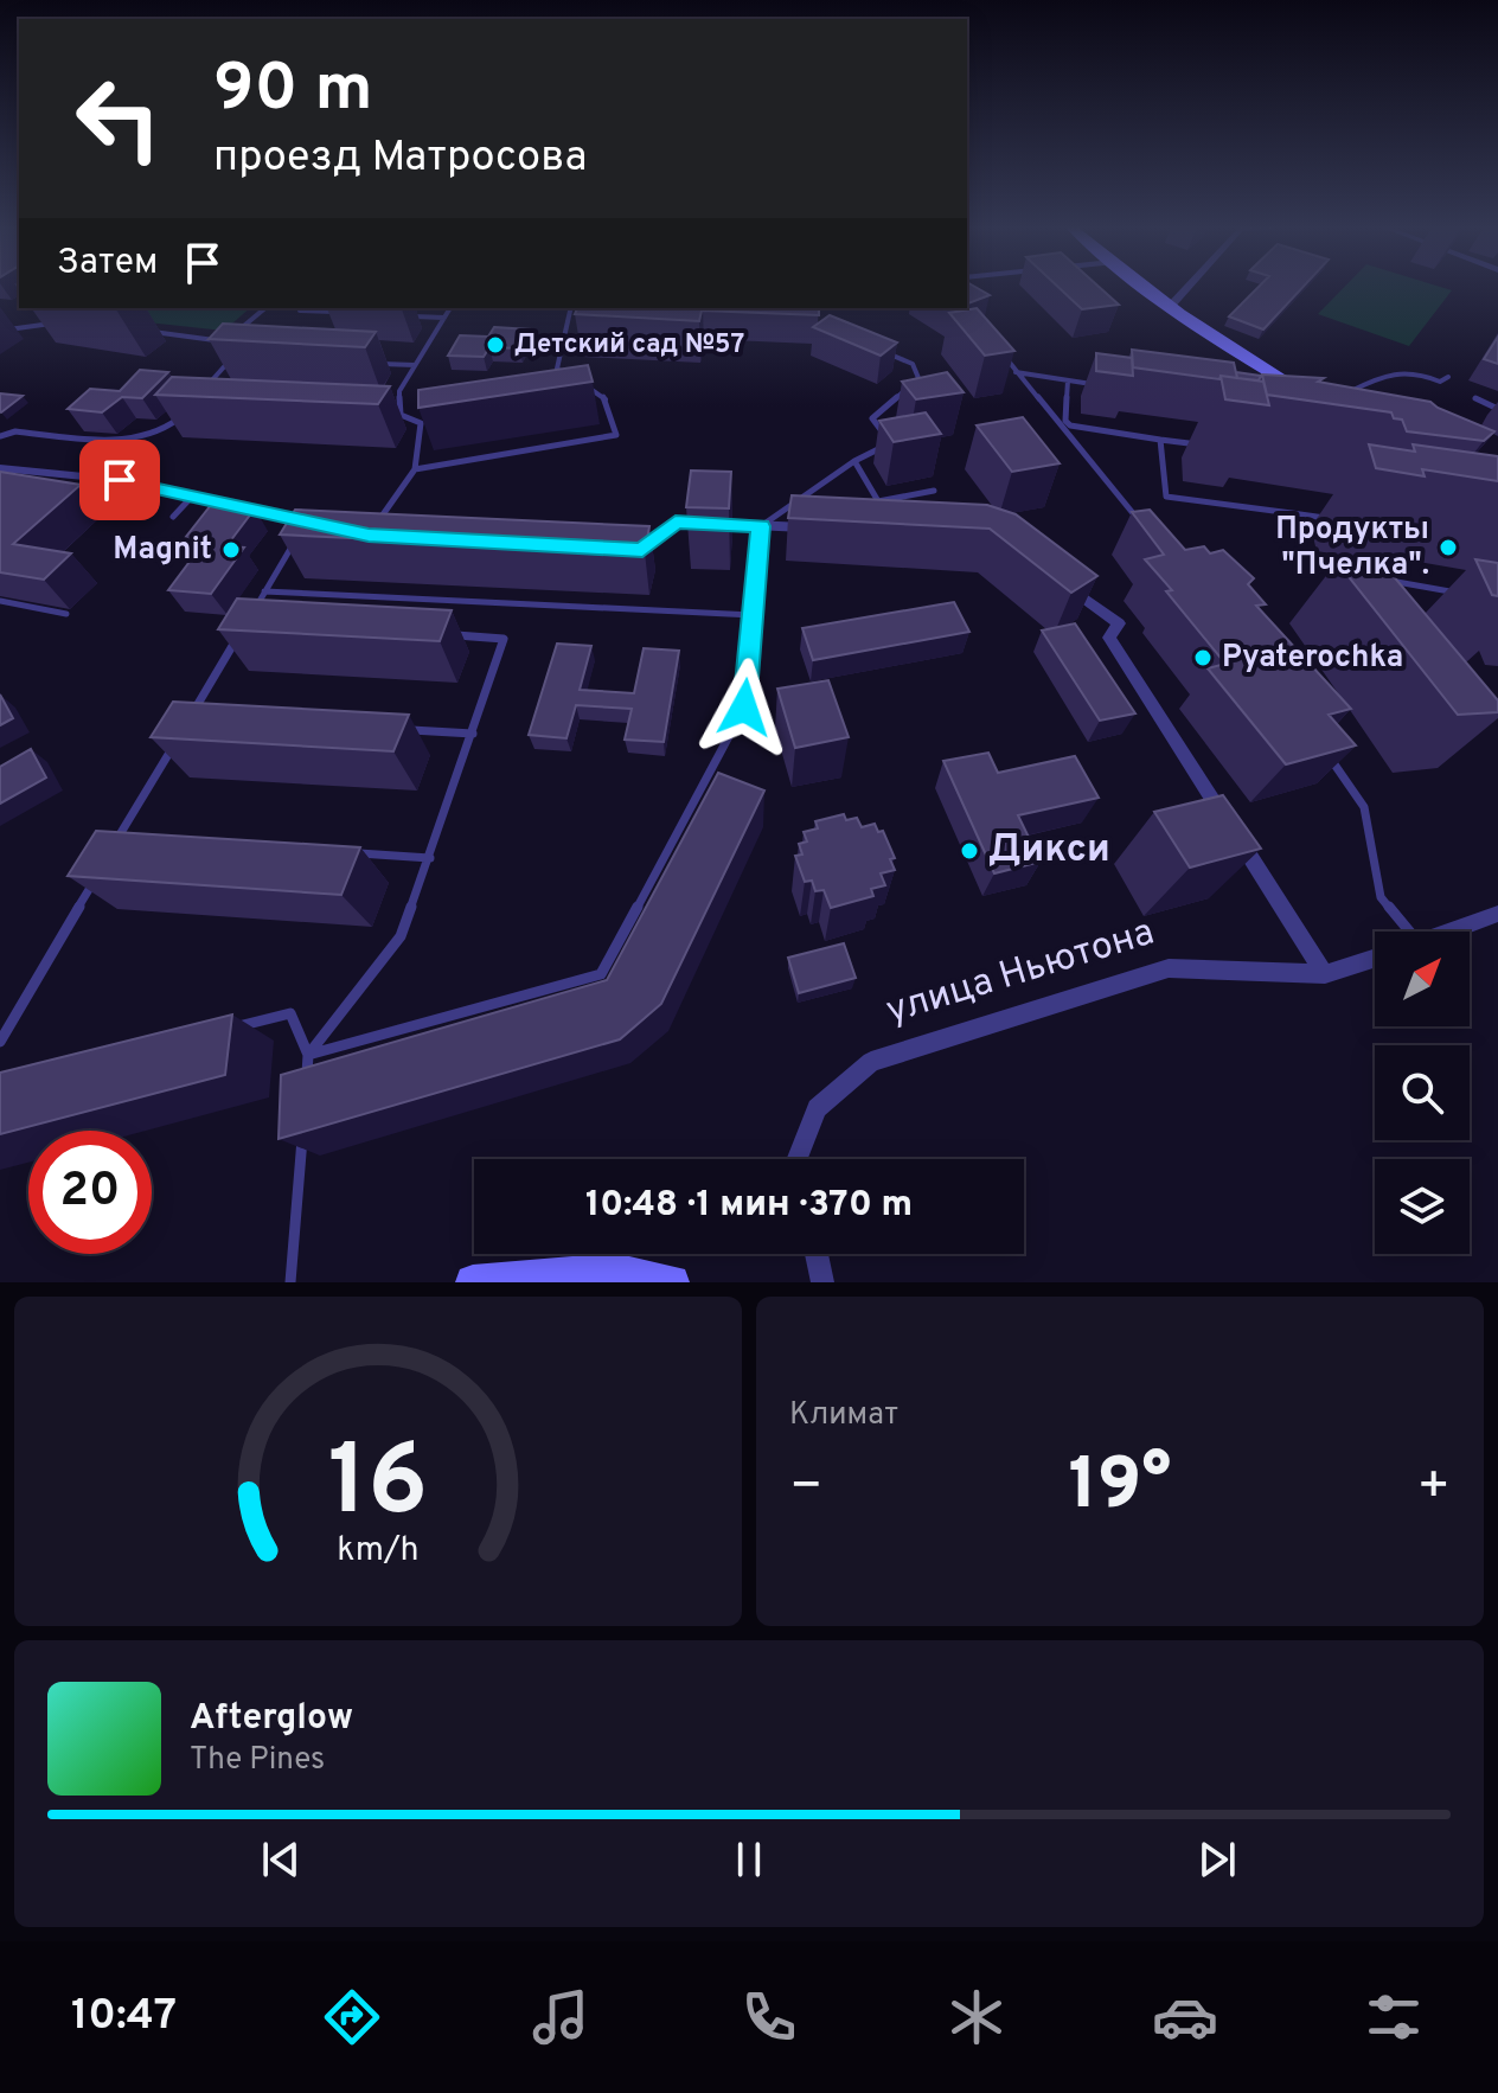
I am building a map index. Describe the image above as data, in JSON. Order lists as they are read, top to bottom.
{
  "streets": {
    "street": ["улица Ньютона"]
  },
  "places": [
    "Детский сад №57",
    "Продукты \"Пчелка\".",
    "Magnit",
    "Pyaterochka",
    "Дикси"
  ],
  "north": "top right",
  "page": {
    "turn": ["90 m", "проезд Матросова"],
    "then": "Затем",
    "limit": "20",
    "trip": "10:48 · 1 мин · 370 m",
    "tile": "Климат",
    "heat": ["−", "19°", "+"],
    "song": ["Afterglow", "The Pines"],
    "tabs": "10:47",
    "gauge": ["16", "km/h"]
  }
}
